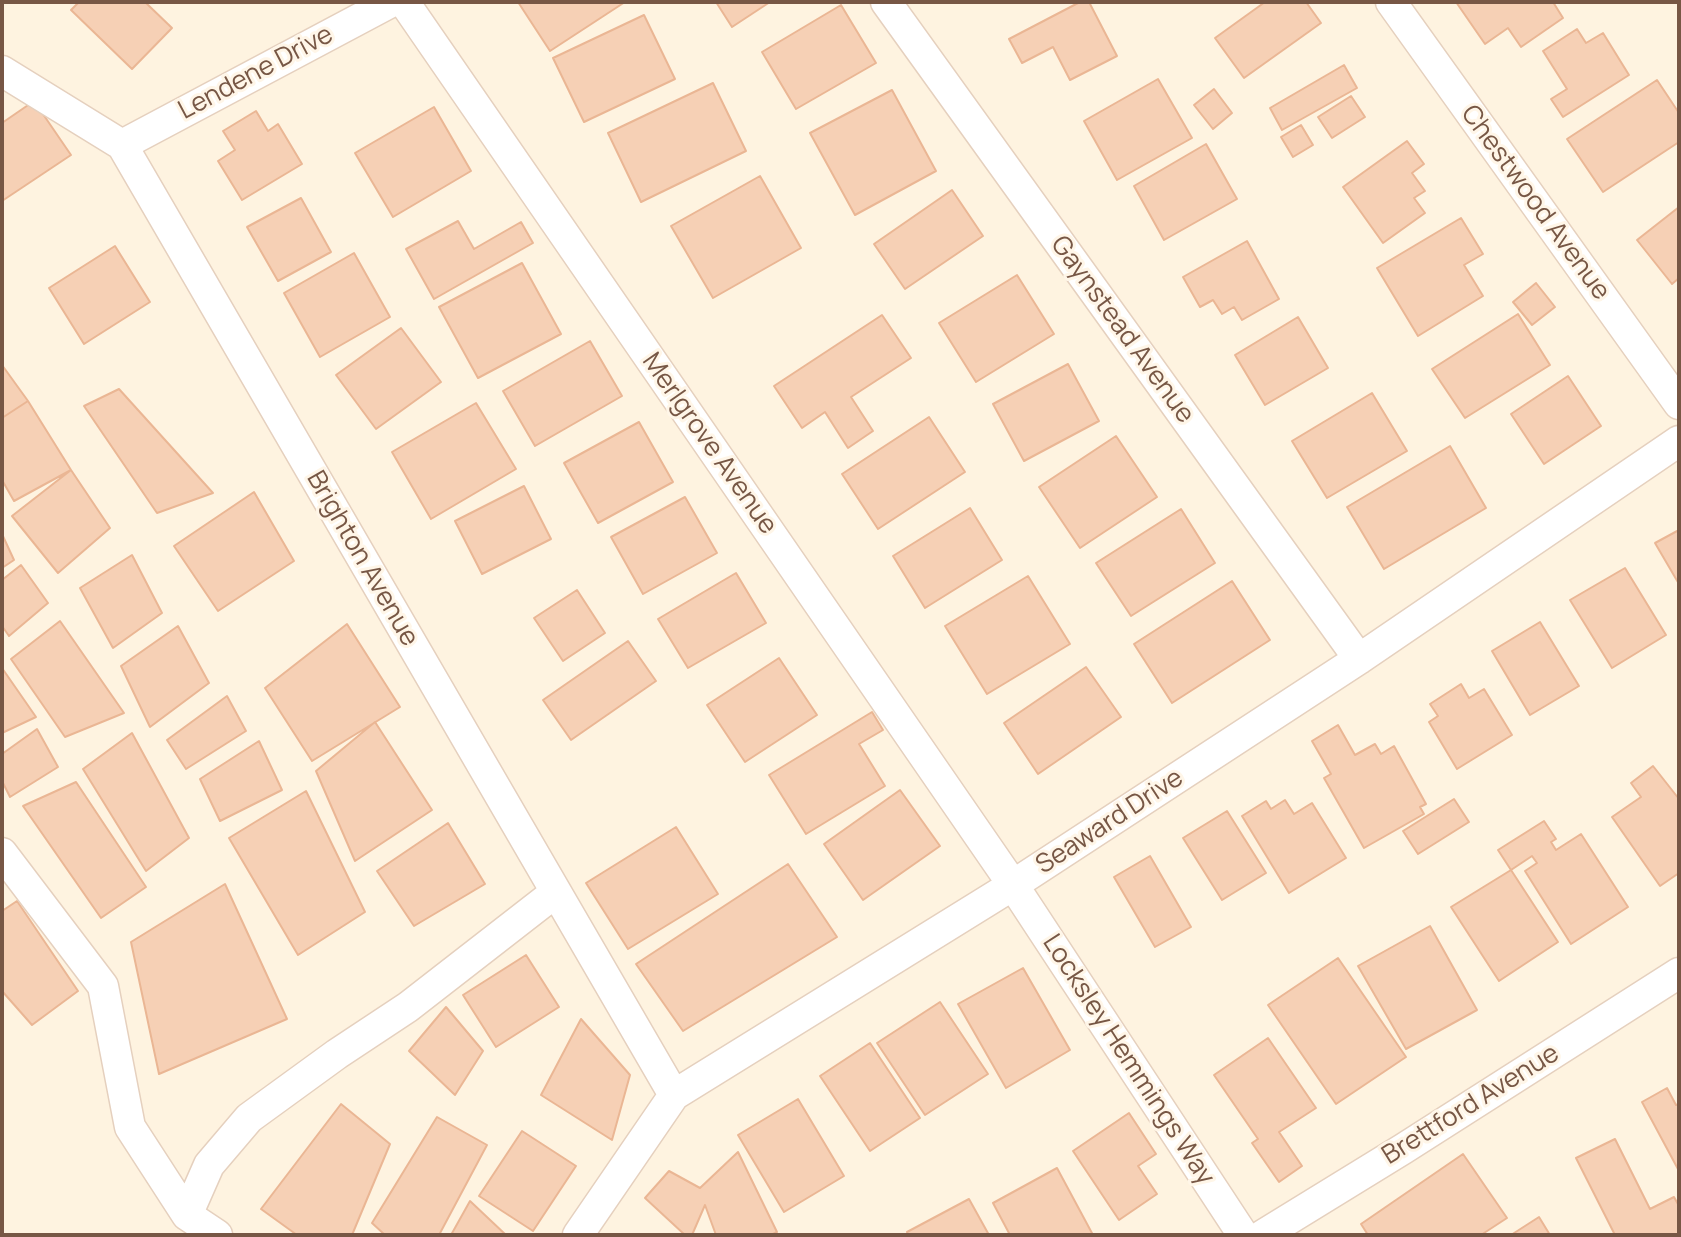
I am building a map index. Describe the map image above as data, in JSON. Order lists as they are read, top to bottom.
{
  "streets": {
    "street": [
      "Lendene Drive",
      "Chestwood Avenue",
      "Gaynstead Avenue",
      "Merlgrove Avenue",
      "Brighton Avenue",
      "Seaward Drive",
      "Locksley Hemmings Way",
      "Brettford Avenue"
    ]
  },
  "crossings": [
    ["Lendene Drive", "Brighton Avenue"],
    ["Gaynstead Avenue", "Seaward Drive"],
    ["Merlgrove Avenue", "Seaward Drive"],
    ["Merlgrove Avenue", "Locksley Hemmings Way"],
    ["Brighton Avenue", "Seaward Drive"],
    ["Seaward Drive", "Locksley Hemmings Way"]
  ]
}
